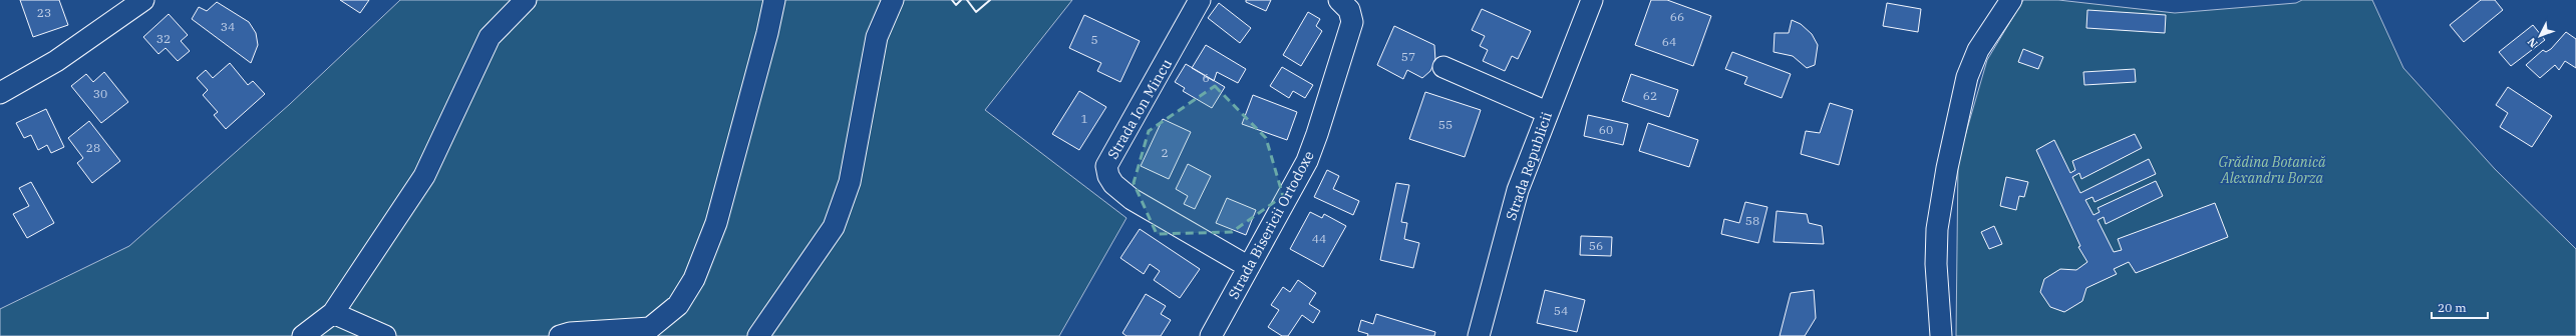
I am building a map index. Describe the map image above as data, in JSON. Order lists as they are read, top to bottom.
{
  "streets": {
    "street": ["Strada Ion Mincu", "Strada Republicii", "Strada Bisericii Ortodoxe"]
  },
  "crossings": [
    ["Strada Ion Mincu", "Strada Bisericii Ortodoxe"]
  ],
  "parks": ["Grădina Botanică Alexandru Borza"],
  "house_numbers": [
    "23",
    "66",
    "34",
    "32",
    "5",
    "64",
    "57",
    "6",
    "30",
    "62",
    "1",
    "55",
    "60",
    "28",
    "2",
    "58",
    "44",
    "56",
    "54"
  ],
  "scale_bar": "20 m",
  "north": "bottom left"
}
